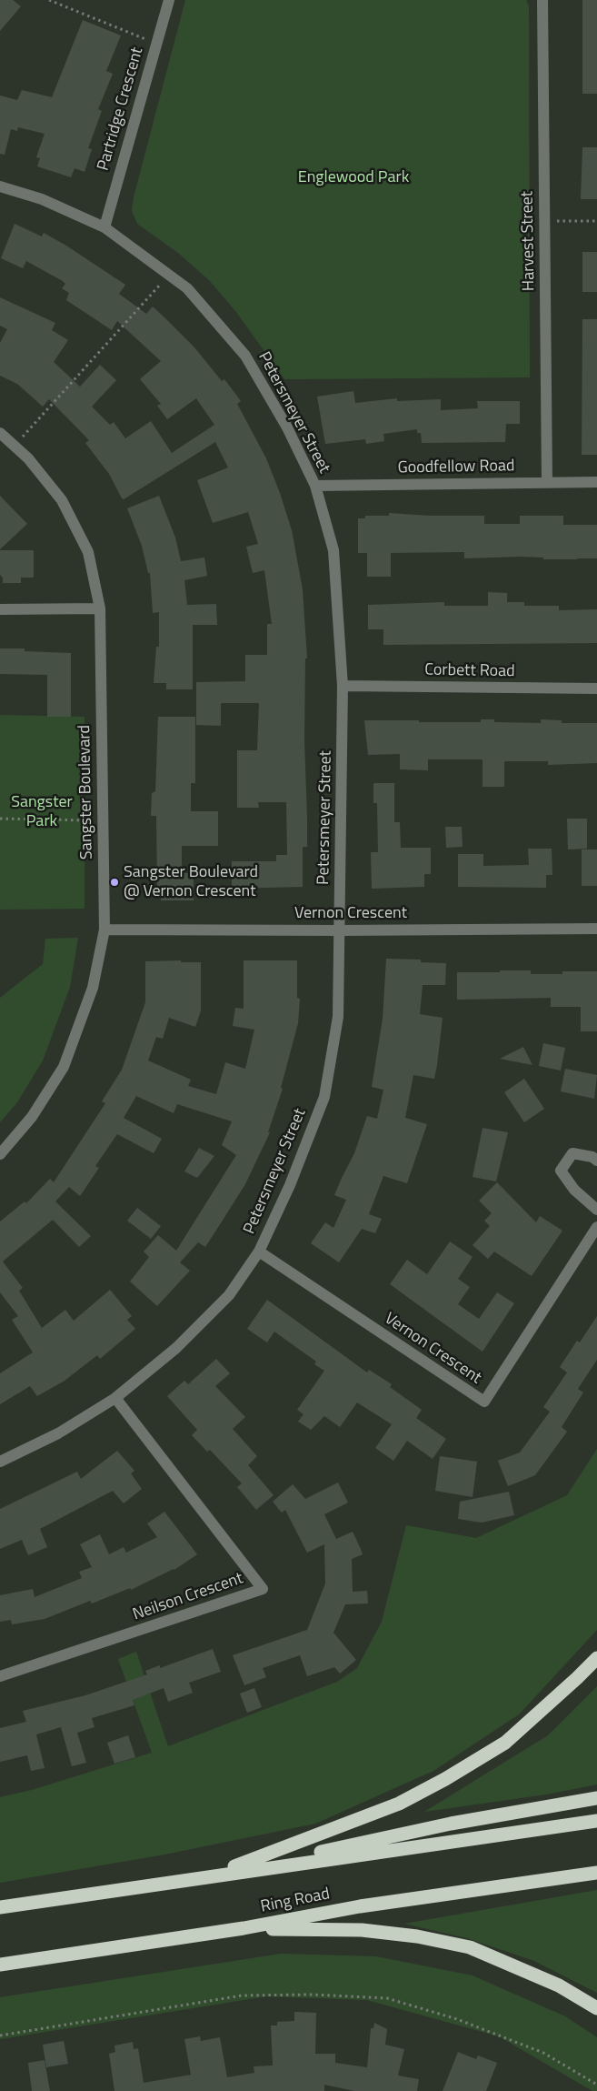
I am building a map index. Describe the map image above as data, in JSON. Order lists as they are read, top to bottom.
{
  "streets": {
    "highway": ["Ring Road"],
    "street": [
      "Partridge Crescent",
      "Harvest Street",
      "Petersmeyer Street",
      "Goodfellow Road",
      "Corbett Road",
      "Sangster Boulevard",
      "Vernon Crescent",
      "Neilson Crescent"
    ]
  },
  "crossings": [
    ["Partridge Crescent", "Petersmeyer Street"],
    ["Harvest Street", "Goodfellow Road"],
    ["Petersmeyer Street", "Goodfellow Road"],
    ["Petersmeyer Street", "Corbett Road"],
    ["Petersmeyer Street", "Vernon Crescent"],
    ["Petersmeyer Street", "Neilson Crescent"],
    ["Sangster Boulevard", "Vernon Crescent"]
  ],
  "parks": ["Englewood Park", "Sangster Park"],
  "places": ["Sangster Boulevard @ Vernon Crescent"]
}
